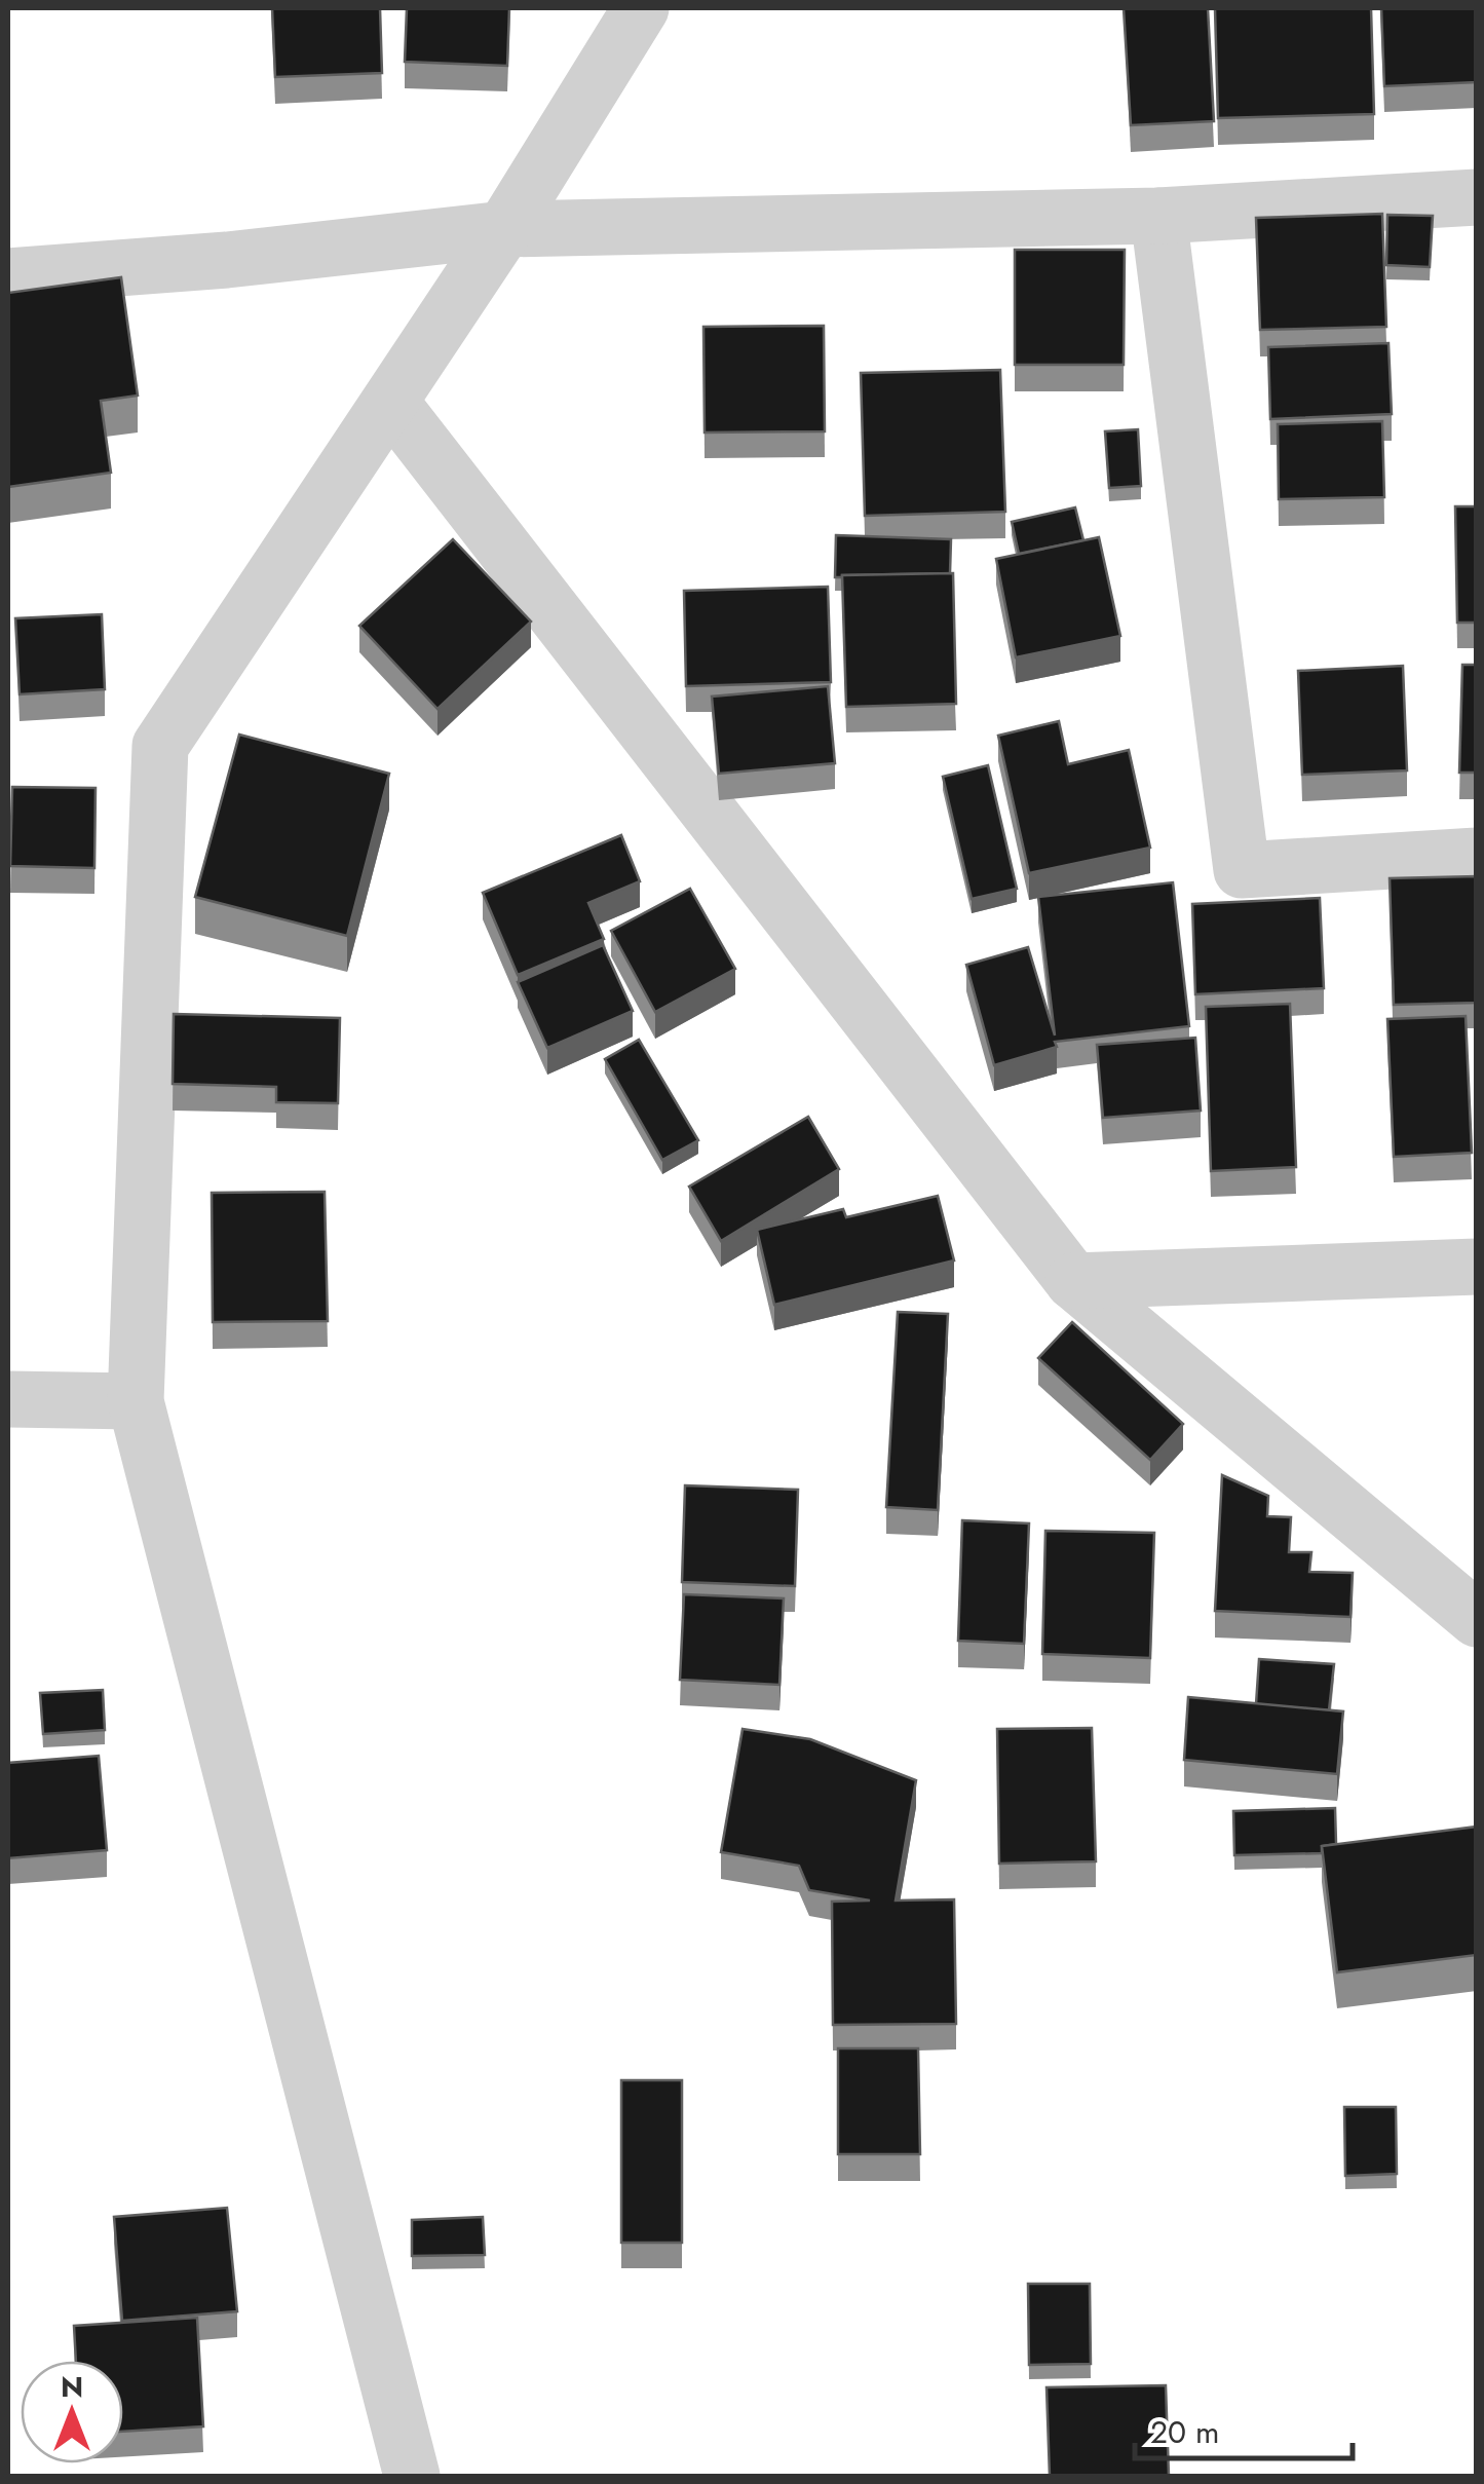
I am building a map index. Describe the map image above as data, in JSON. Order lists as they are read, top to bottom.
{
  "scale_bar": "20 m",
  "north": "top"
}
